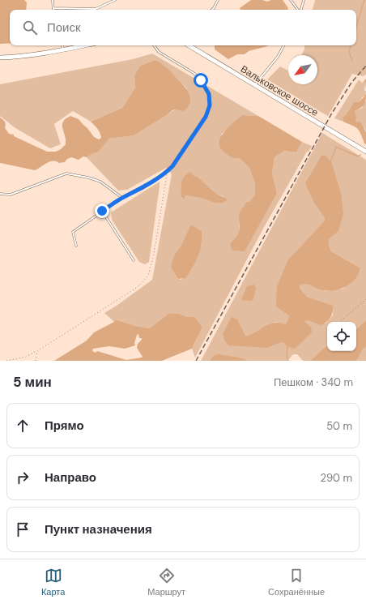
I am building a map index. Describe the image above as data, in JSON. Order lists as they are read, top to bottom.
{
  "streets": {
    "main road": ["Вальковское шоссе"]
  },
  "north": "bottom left",
  "page": {
    "search": "Поиск",
    "heading": ["5 мин", "Пешком · 340 m"],
    "list": [
      ["Прямо", "50 m"],
      ["Направо", "290 m"],
      "Пункт назначения"
    ],
    "nav": ["Карта", "Маршрут", "Сохранённые"]
  }
}
